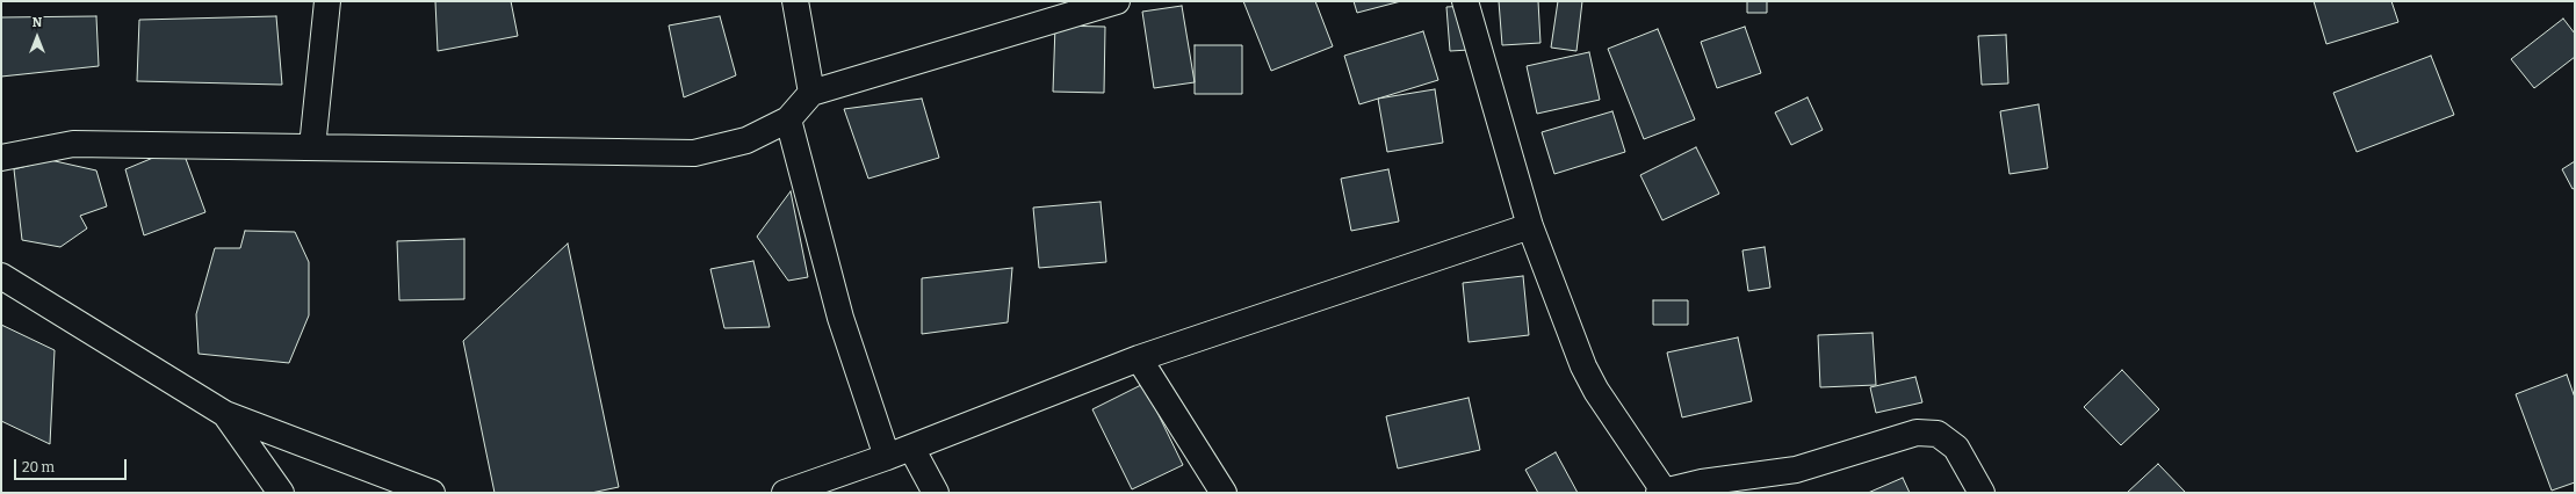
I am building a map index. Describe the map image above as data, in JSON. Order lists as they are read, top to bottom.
{
  "scale_bar": "20 m",
  "north": "top"
}
